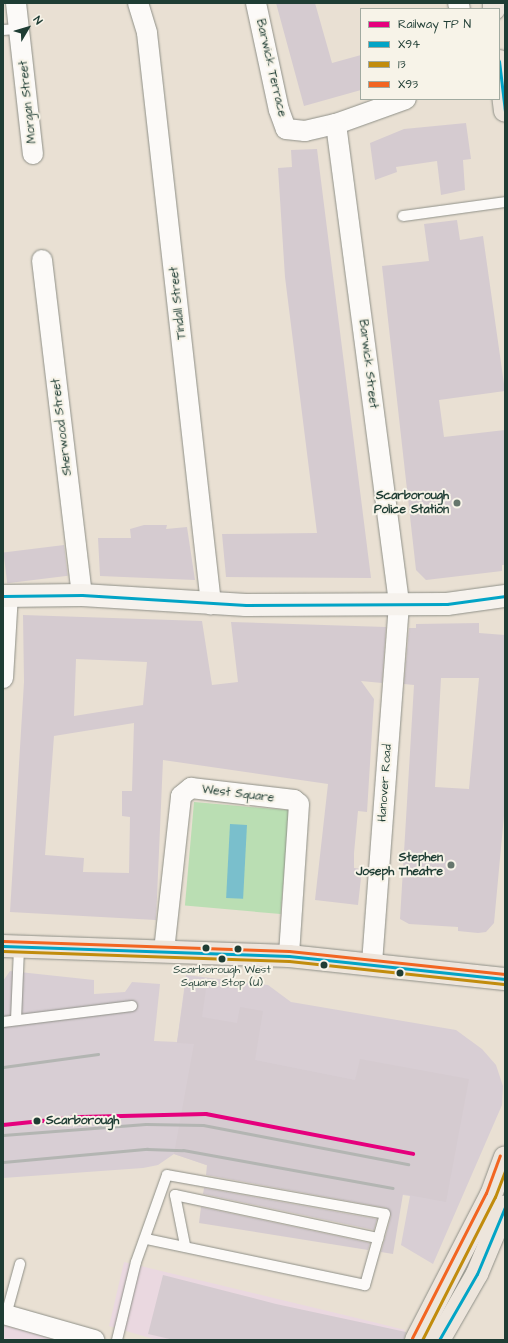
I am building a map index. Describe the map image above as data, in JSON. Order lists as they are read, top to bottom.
{
  "streets": {
    "street": [
      "Barwick Terrace",
      "Morgan Street",
      "Tindall Street",
      "Barwick Street",
      "Sherwood Street",
      "Hanover Road",
      "West Square"
    ]
  },
  "crossings": [
    ["Barwick Terrace", "Barwick Street"],
    ["Barwick Street", "Hanover Road"]
  ],
  "places": [
    "Scarborough Police Station",
    "Stephen Joseph Theatre",
    "Scarborough West Square Stop (U)",
    "Scarborough"
  ],
  "lines": ["transit line X94", "transit line X93", "transit line 13"],
  "legend": [
    "Railway TP N",
    "X94",
    "13",
    "X93"
  ],
  "north": "top right"
}
